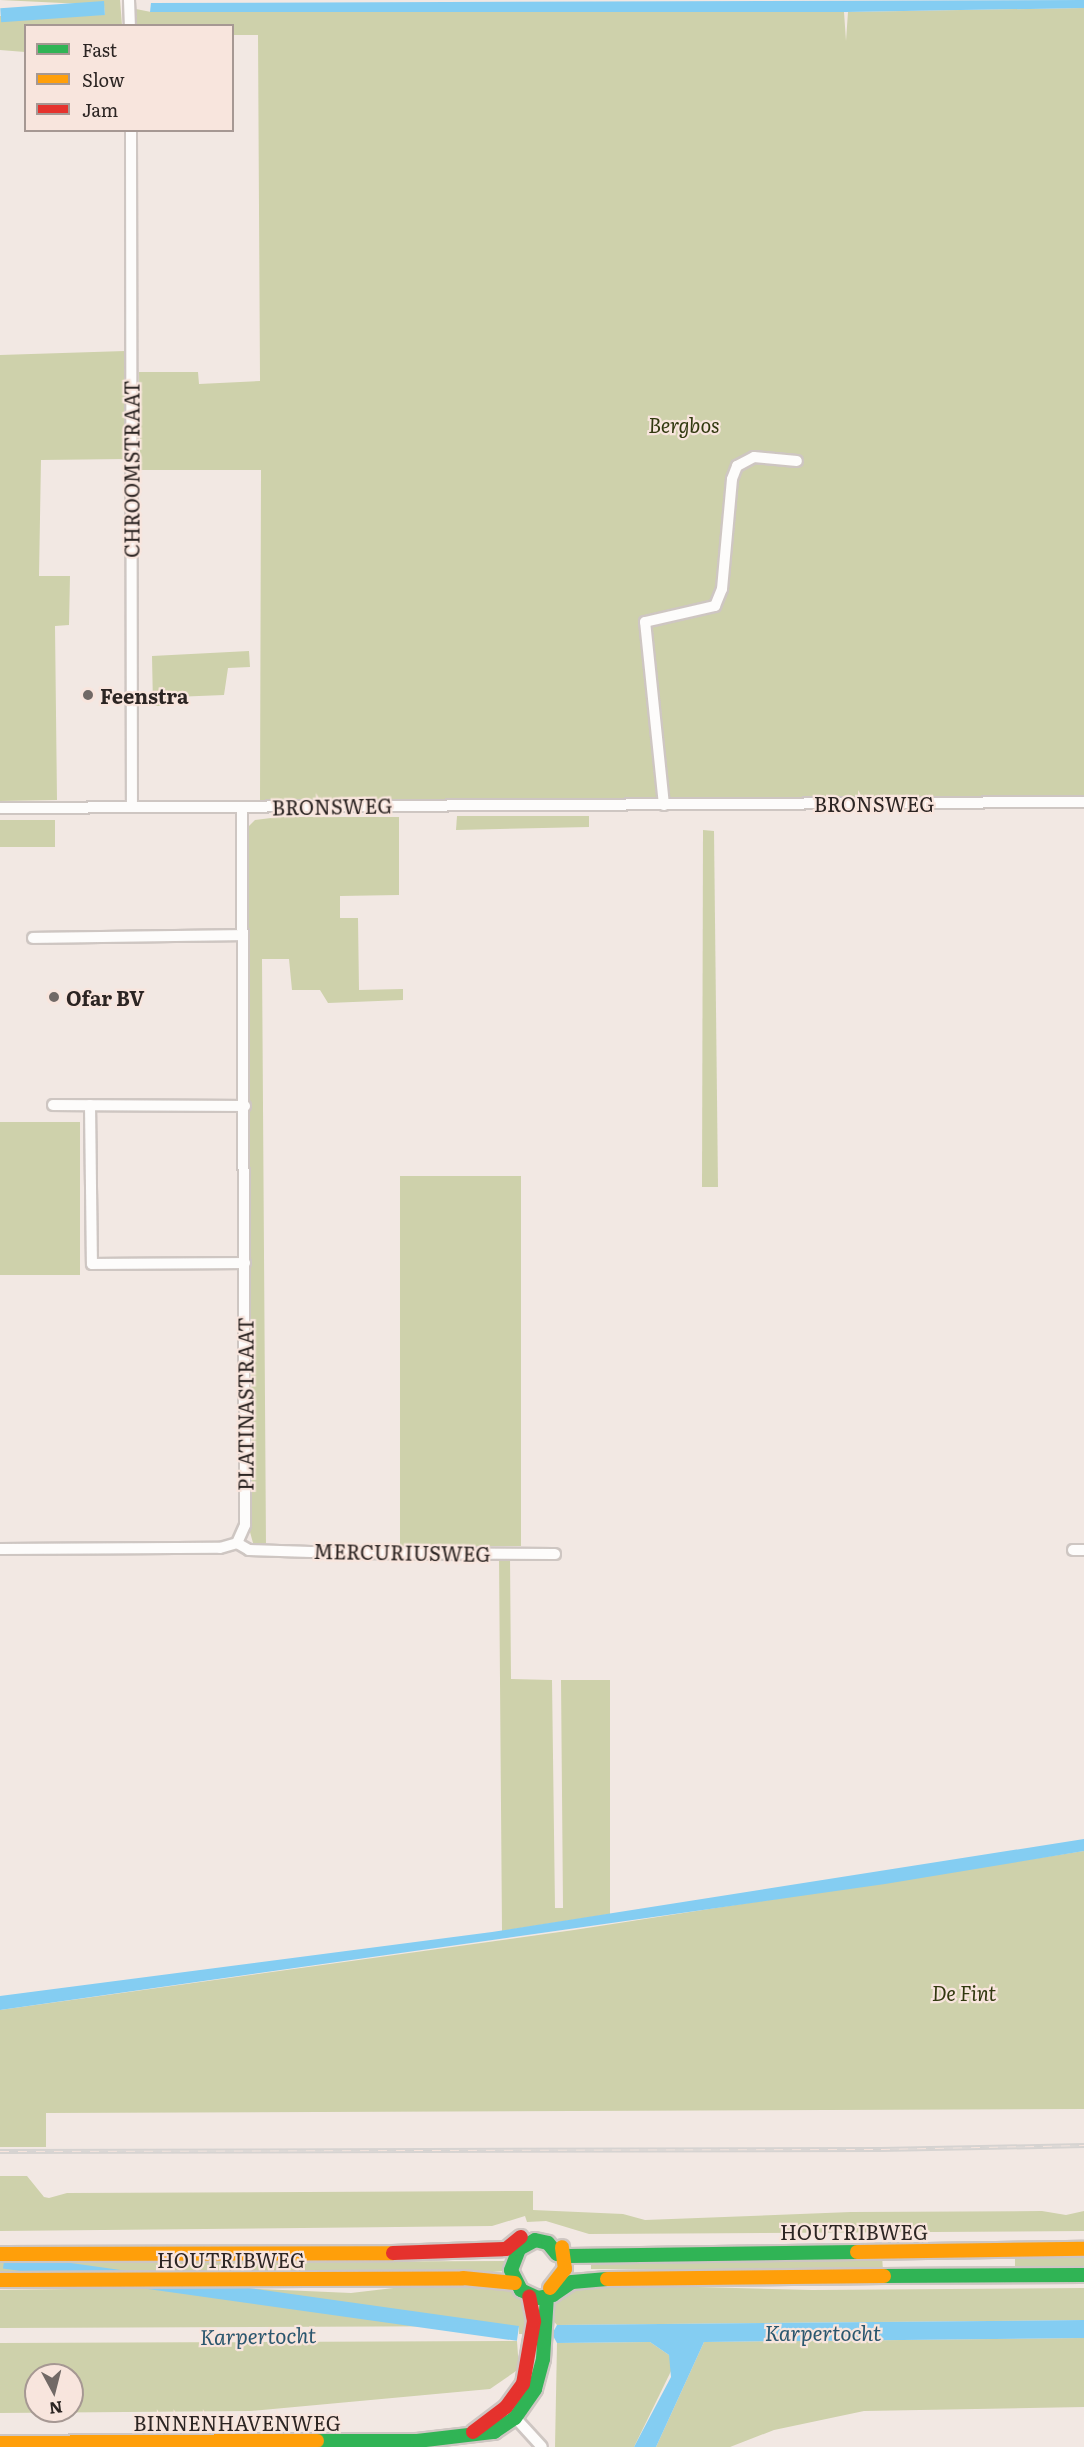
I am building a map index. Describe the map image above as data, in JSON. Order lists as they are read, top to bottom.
{
  "streets": {
    "main road": ["HOUTRIBWEG", "BINNENHAVENWEG"],
    "street": [
      "CHROOMSTRAAT",
      "BRONSWEG",
      "PLATINASTRAAT",
      "MERCURIUSWEG"
    ]
  },
  "crossings": [
    ["CHROOMSTRAAT", "BRONSWEG"],
    ["BRONSWEG", "PLATINASTRAAT"],
    ["PLATINASTRAAT", "MERCURIUSWEG"],
    ["HOUTRIBWEG", "BINNENHAVENWEG"]
  ],
  "water": ["Karpertocht"],
  "parks": ["Bergbos", "De Fint"],
  "places": ["Feenstra", "Ofar BV"],
  "legend": ["Fast", "Slow", "Jam"],
  "north": "bottom"
}
